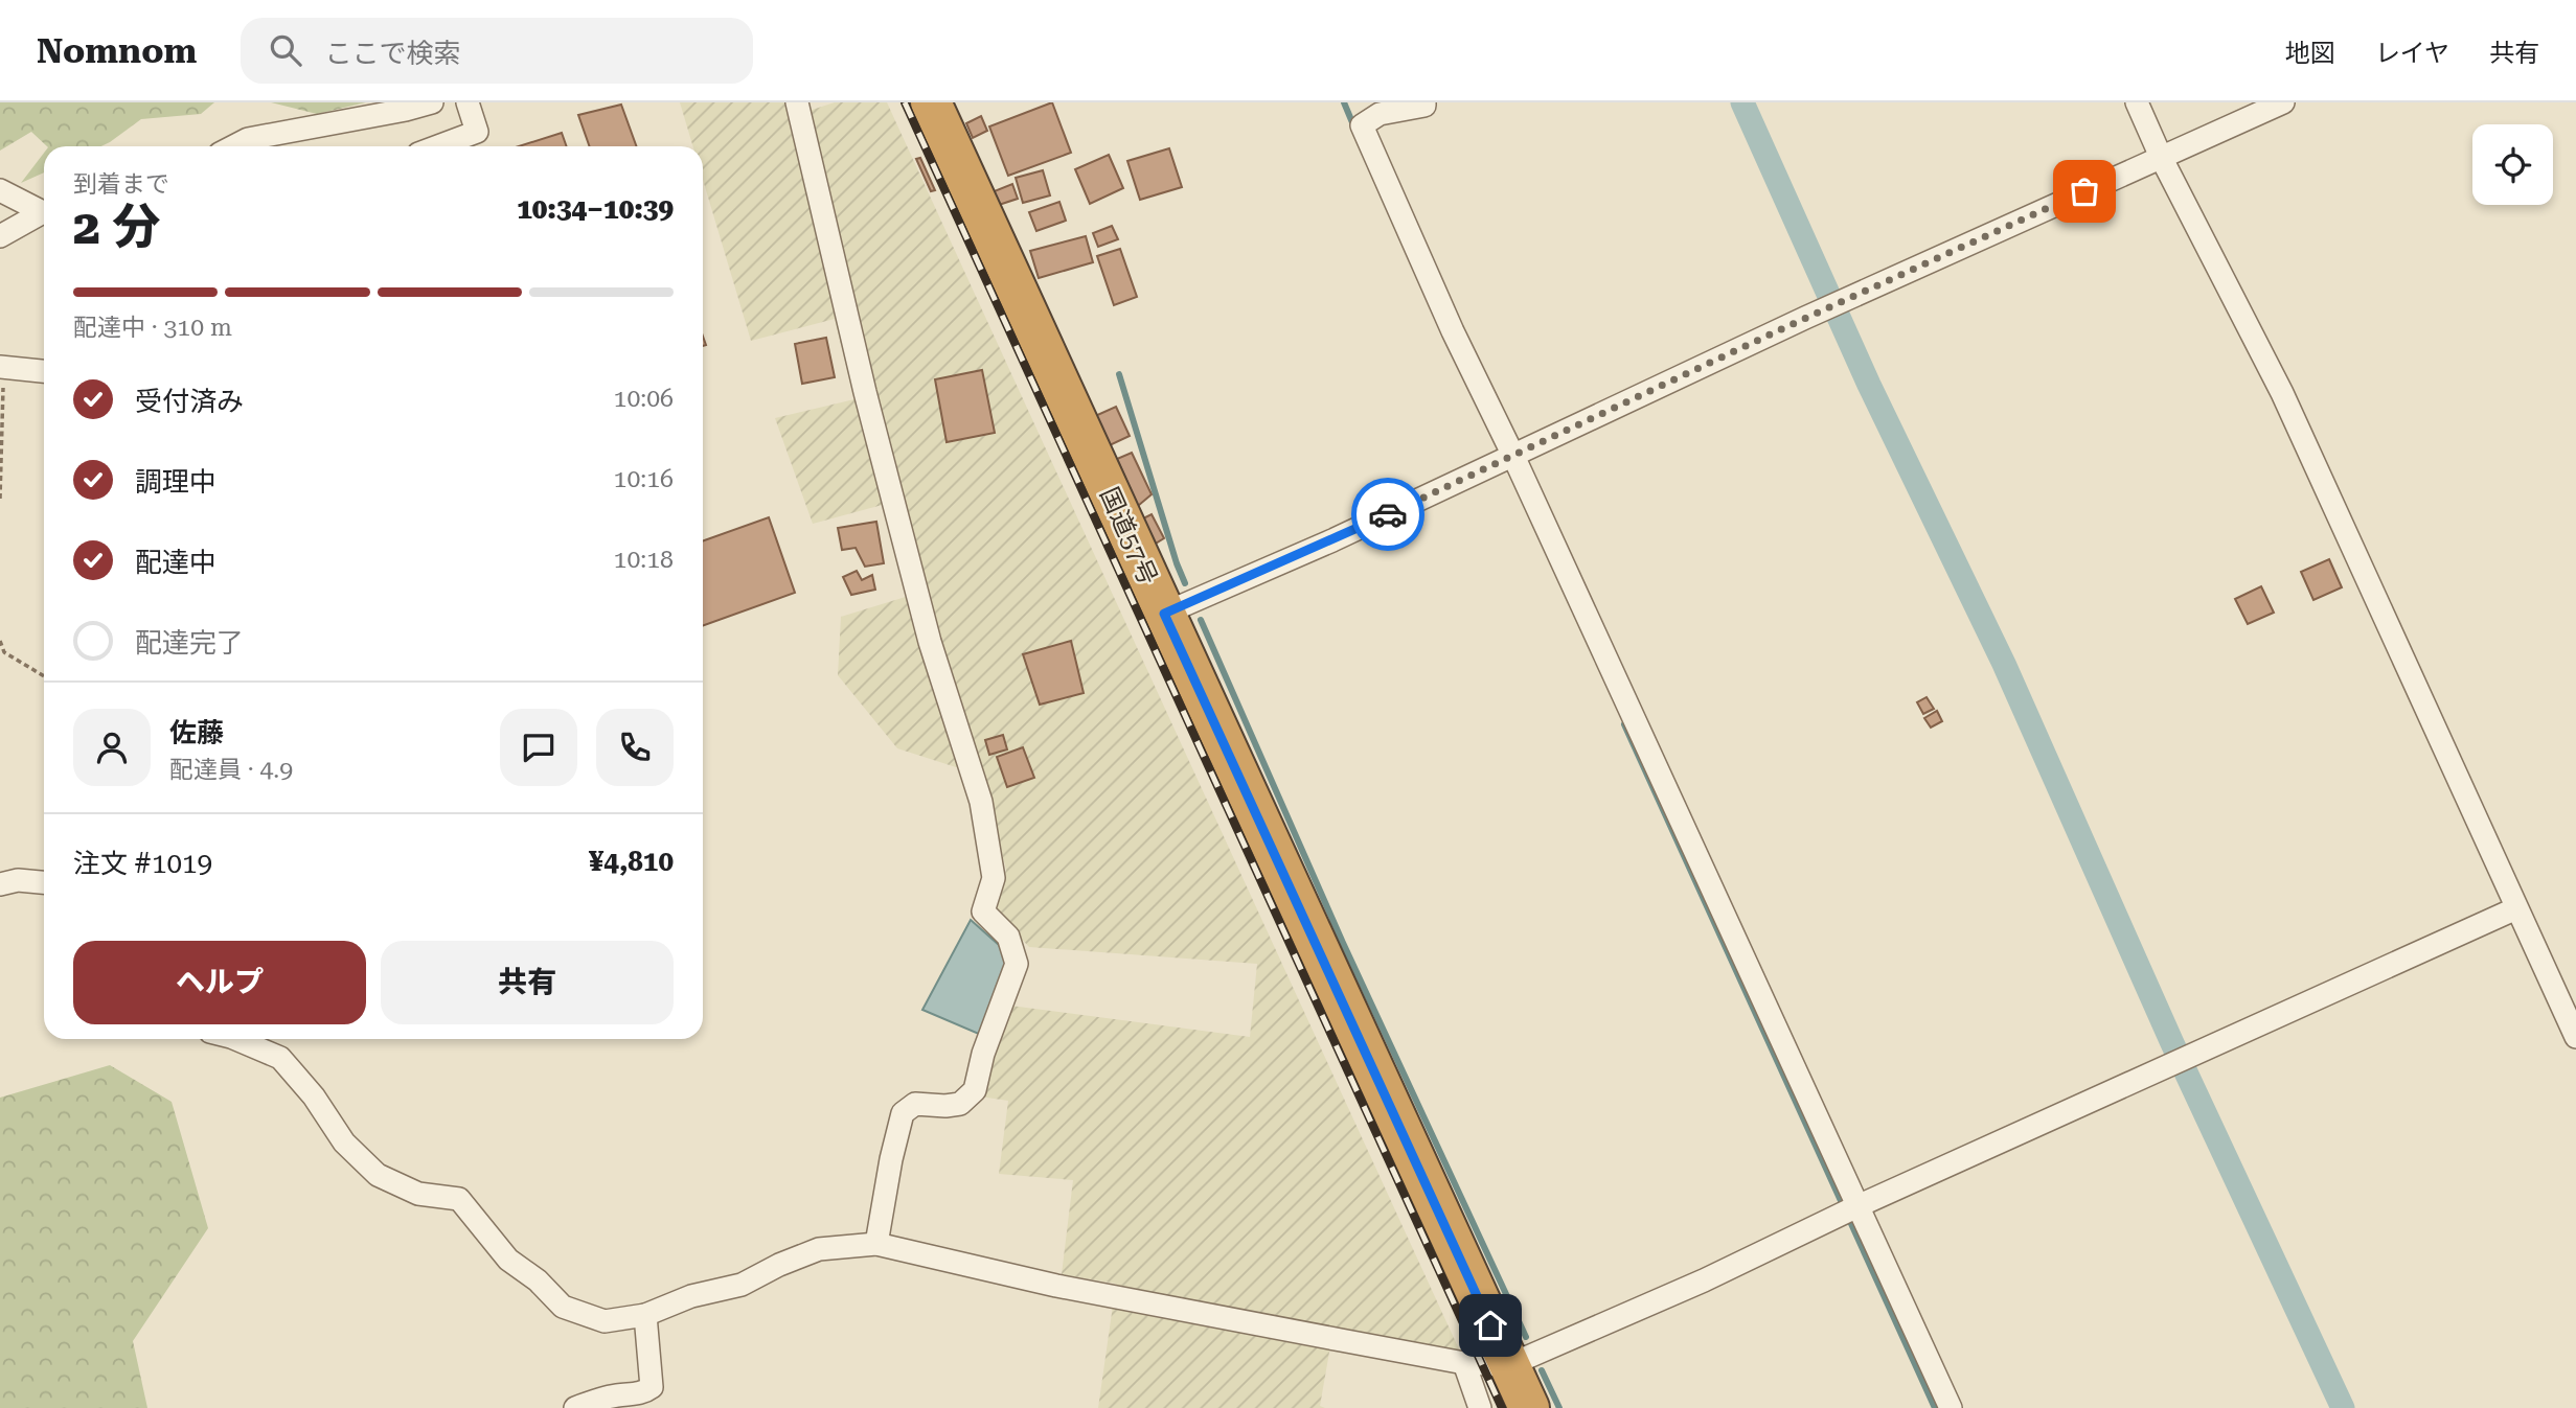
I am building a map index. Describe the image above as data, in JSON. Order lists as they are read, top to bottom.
{
  "streets": {
    "highway": ["国道57号"]
  },
  "page": {
    "header": "Nomnom",
    "search": "ここで検索",
    "nav": ["地図", "レイヤ", "共有"],
    "heading": ["2 分", "到着まで", "10:34–10:39"],
    "panel": [
      "佐藤",
      "配達員 · 4.9",
      "注文 #1019",
      "¥4,810"
    ],
    "bar": "配達中 · 310 m",
    "list": [
      ["受付済み", "10:06"],
      ["調理中", "10:16"],
      ["配達中", "10:18"],
      "配達完了"
    ],
    "buttons": ["ヘルプ", "共有"]
  }
}
